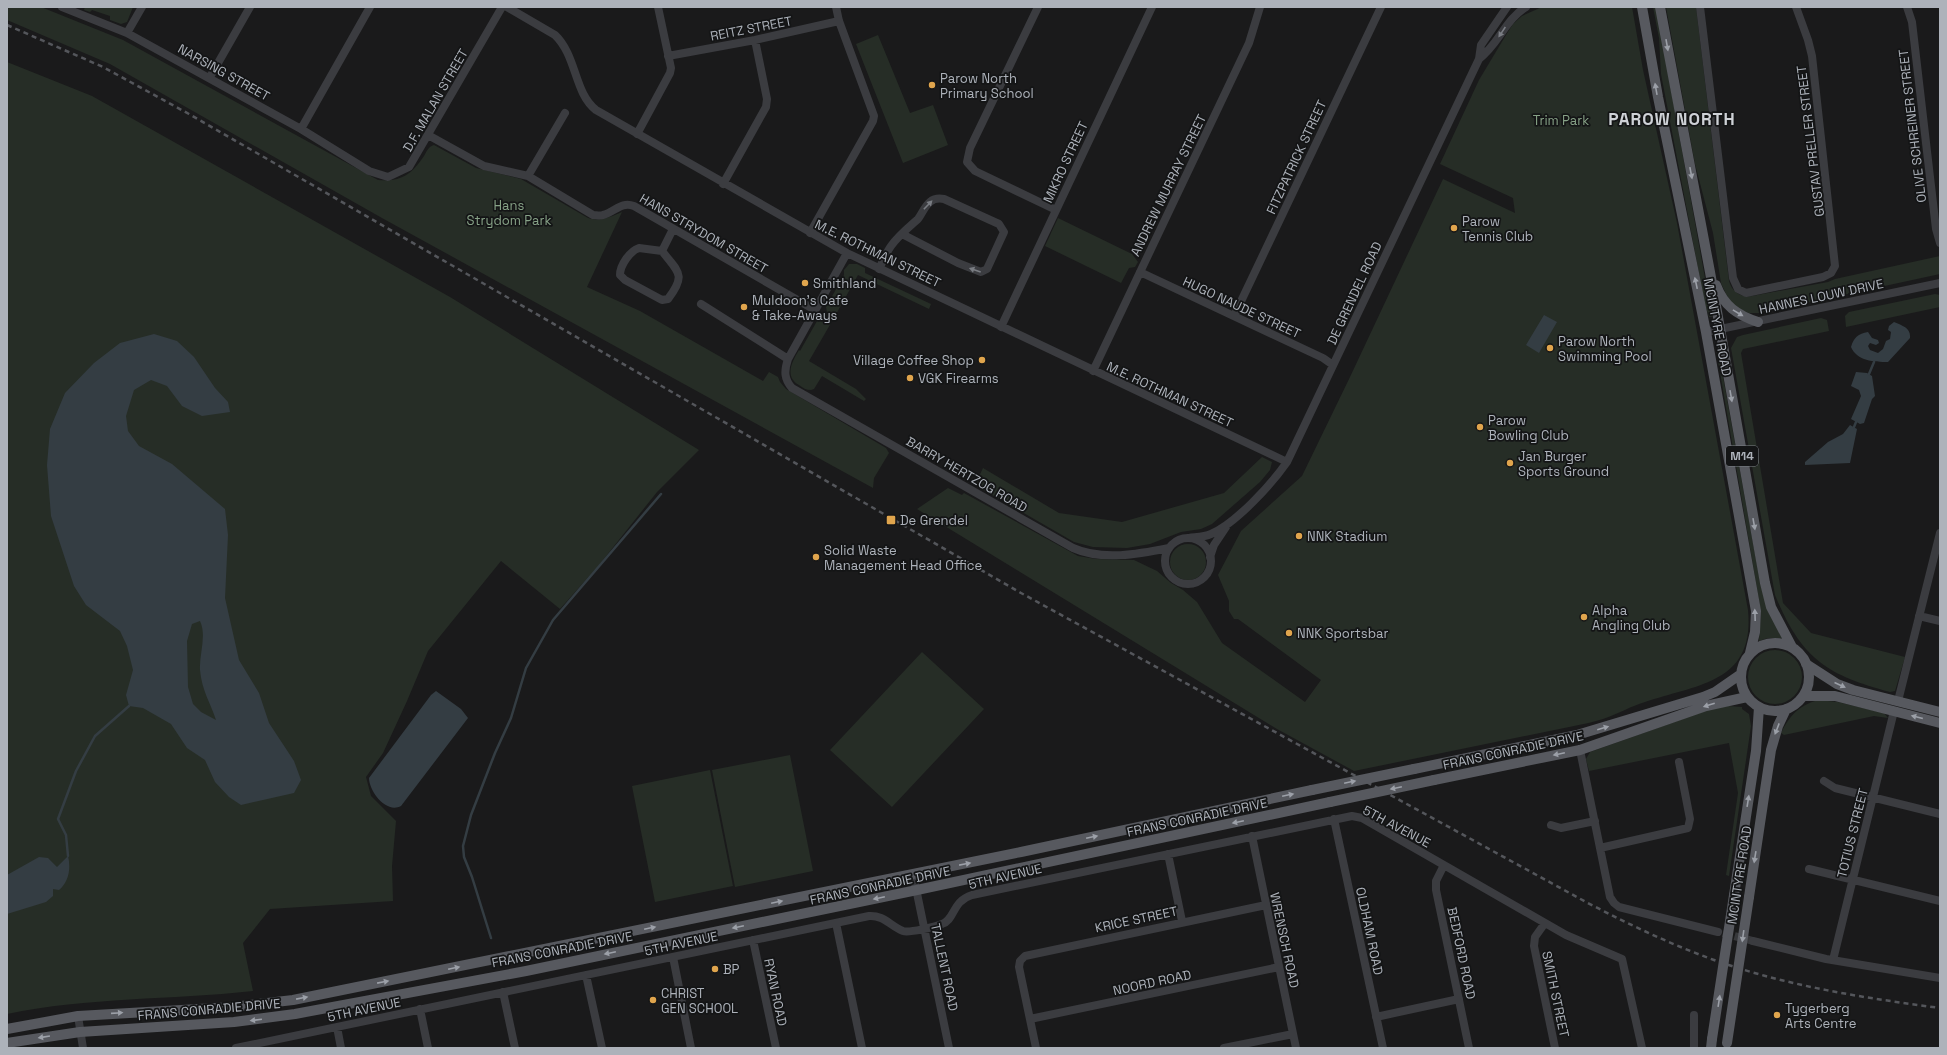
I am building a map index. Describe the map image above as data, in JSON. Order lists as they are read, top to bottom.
{
  "streets": {
    "main road": ["MCINTYRE ROAD", "M14", "FRANS CONRADIE DRIVE"],
    "street": [
      "REITZ STREET",
      "NARSING STREET",
      "D.F. MALAN STREET",
      "OLIVE SCHREINER STREET",
      "GUSTAV PRELLER STREET",
      "FITZPATRICK STREET",
      "MIKRO STREET",
      "ANDREW MURRAY STREET",
      "HANS STRYDOM STREET",
      "M.E. ROTHMAN STREET",
      "DE GRENDEL ROAD",
      "HANNES LOUW DRIVE",
      "HUGO NAUDE STREET",
      "BARRY HERTZOG ROAD",
      "5TH AVENUE",
      "TOTIUS STREET",
      "KRICE STREET",
      "OLDHAM ROAD",
      "WRENSCH ROAD",
      "BEDFORD ROAD",
      "TALLENT ROAD",
      "NOORD ROAD",
      "RYAN ROAD",
      "SMITH STREET"
    ]
  },
  "crossings": [
    ["NARSING STREET", "D.F. MALAN STREET"],
    ["D.F. MALAN STREET", "HANS STRYDOM STREET"],
    ["FITZPATRICK STREET", "HUGO NAUDE STREET"],
    ["MIKRO STREET", "M.E. ROTHMAN STREET"],
    ["ANDREW MURRAY STREET", "M.E. ROTHMAN STREET"],
    ["ANDREW MURRAY STREET", "HUGO NAUDE STREET"],
    ["M.E. ROTHMAN STREET", "DE GRENDEL ROAD"],
    ["DE GRENDEL ROAD", "HUGO NAUDE STREET"],
    ["DE GRENDEL ROAD", "BARRY HERTZOG ROAD"],
    ["HANNES LOUW DRIVE", "MCINTYRE ROAD"],
    ["MCINTYRE ROAD", "M14"],
    ["MCINTYRE ROAD", "FRANS CONRADIE DRIVE"],
    ["M14", "FRANS CONRADIE DRIVE"],
    ["FRANS CONRADIE DRIVE", "TALLENT ROAD"],
    ["5TH AVENUE", "OLDHAM ROAD"],
    ["5TH AVENUE", "WRENSCH ROAD"],
    ["5TH AVENUE", "BEDFORD ROAD"],
    ["5TH AVENUE", "TALLENT ROAD"],
    ["5TH AVENUE", "RYAN ROAD"],
    ["5TH AVENUE", "SMITH STREET"],
    ["KRICE STREET", "WRENSCH ROAD"],
    ["KRICE STREET", "NOORD ROAD"],
    ["WRENSCH ROAD", "NOORD ROAD"]
  ],
  "districts": ["PAROW NORTH"],
  "parks": ["Trim Park", "Hans Strydom Park"],
  "places": {
    "other": [
      "Parow North Primary School",
      "Parow Tennis Club",
      "Smithland",
      "Muldoon's Cafe & Take-Aways",
      "Parow North Swimming Pool",
      "Village Coffee Shop",
      "VGK Firearms",
      "Parow Bowling Club",
      "Jan Burger Sports Ground",
      "NNK Stadium",
      "Solid Waste Management Head Office",
      "Alpha Angling Club",
      "NNK Sportsbar",
      "BP",
      "CHRIST GEN SCHOOL",
      "Tygerberg Arts Centre"
    ],
    "transit": ["De Grendel"]
  }
}
